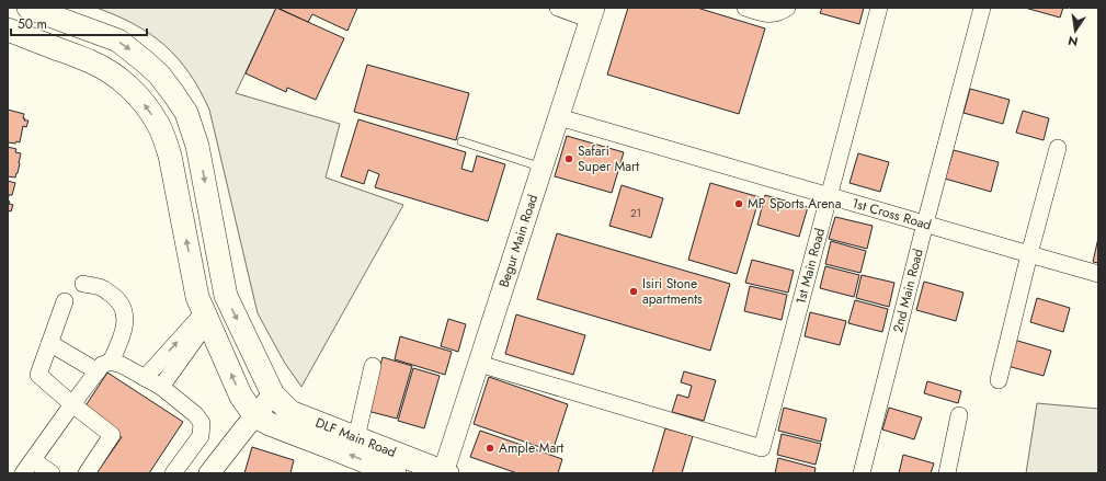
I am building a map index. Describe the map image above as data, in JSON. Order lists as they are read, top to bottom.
{
  "streets": {
    "main road": ["DLF Main Road"],
    "street": [
      "1st Cross Road",
      "Begur Main Road",
      "1st Main Road",
      "2nd Main Road"
    ]
  },
  "crossings": [
    ["1st Cross Road", "Begur Main Road"],
    ["1st Cross Road", "1st Main Road"],
    ["1st Cross Road", "2nd Main Road"],
    ["Begur Main Road", "1st Main Road"],
    ["Begur Main Road", "DLF Main Road"]
  ],
  "places": [
    "Safari Super Mart",
    "MP Sports Arena",
    "Isiri Stone apartments",
    "Ample Mart"
  ],
  "house_numbers": ["21"],
  "scale_bar": "50 m",
  "north": "bottom"
}
